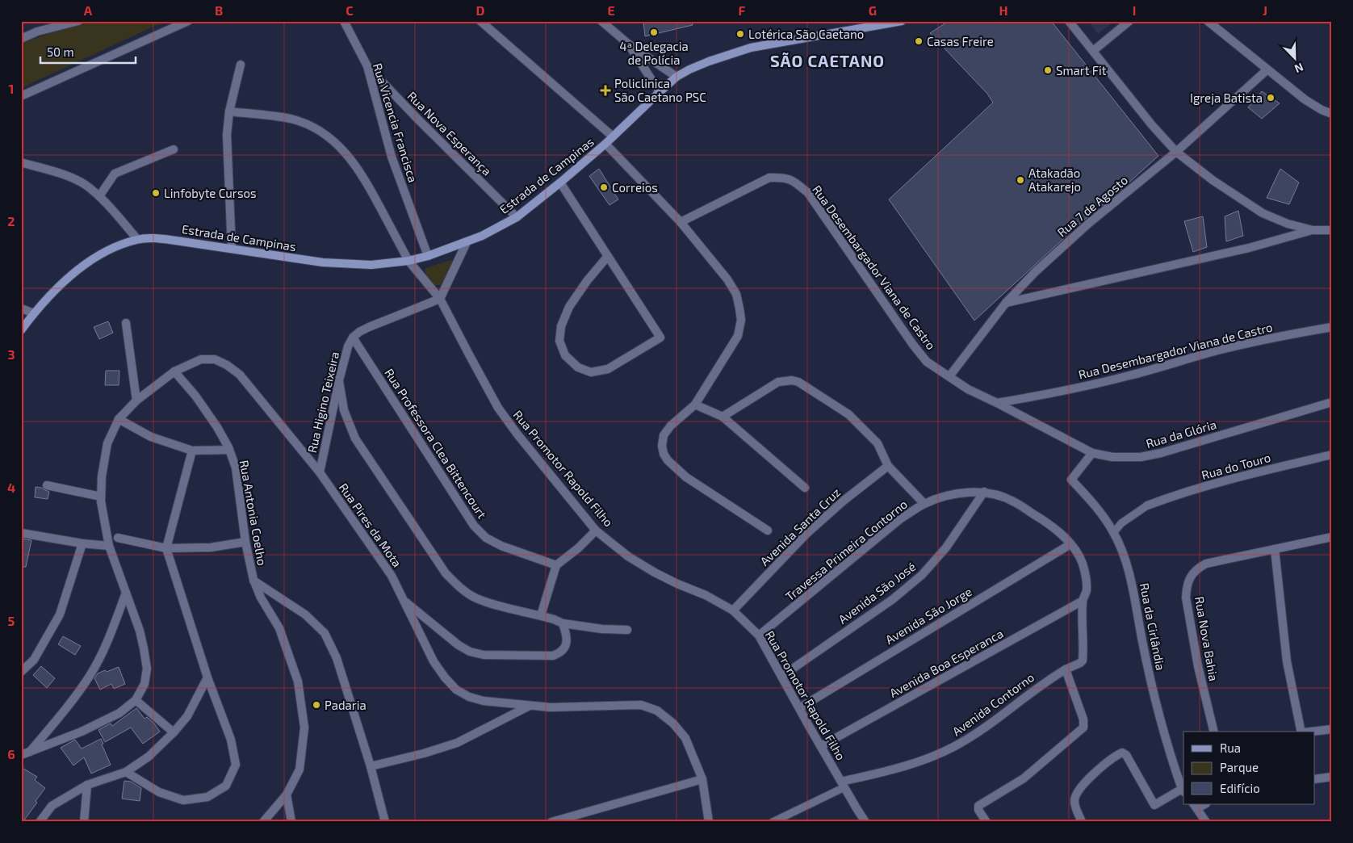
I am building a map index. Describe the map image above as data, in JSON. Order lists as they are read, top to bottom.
{
  "streets": {
    "main road": ["Estrada de Campinas"],
    "street": [
      "Rua Vicencia Francisca",
      "Rua Nova Esperança",
      "Rua 7 de Agosto",
      "Rua Desembargador Viana de Castro",
      "Rua Higino Teixeira",
      "Rua da Glória",
      "Rua Professora Clea Bittencourt",
      "Rua do Touro",
      "Rua Promotor Rapold Filho",
      "Rua Antonia Coelho",
      "Rua Pires da Mota",
      "Avenida Santa Cruz",
      "Travessa Primeira Contorno",
      "Avenida São José",
      "Avenida São Jorge",
      "Rua da Cirlândia",
      "Rua Nova Bahia",
      "Avenida Boa Esperanca",
      "Avenida Contorno"
    ]
  },
  "crossings": [
    ["Rua Vicencia Francisca", "Rua Nova Esperança"],
    ["Rua Vicencia Francisca", "Estrada de Campinas"],
    ["Rua Nova Esperança", "Estrada de Campinas"],
    ["Estrada de Campinas", "Rua Promotor Rapold Filho"],
    ["Rua 7 de Agosto", "Rua Desembargador Viana de Castro"],
    ["Rua Desembargador Viana de Castro", "Rua da Glória"],
    ["Rua Higino Teixeira", "Rua Professora Clea Bittencourt"],
    ["Rua Higino Teixeira", "Rua Pires da Mota"],
    ["Rua da Glória", "Rua da Cirlândia"],
    ["Rua Promotor Rapold Filho", "Avenida Santa Cruz"],
    ["Rua Promotor Rapold Filho", "Travessa Primeira Contorno"],
    ["Rua Promotor Rapold Filho", "Avenida São José"],
    ["Rua Promotor Rapold Filho", "Avenida São Jorge"],
    ["Rua Promotor Rapold Filho", "Avenida Boa Esperanca"],
    ["Rua Promotor Rapold Filho", "Avenida Contorno"],
    ["Rua Antonia Coelho", "Rua Pires da Mota"],
    ["Travessa Primeira Contorno", "Avenida São José"],
    ["Travessa Primeira Contorno", "Avenida São Jorge"],
    ["Travessa Primeira Contorno", "Avenida Boa Esperanca"],
    ["Travessa Primeira Contorno", "Avenida Contorno"],
    ["Avenida Boa Esperanca", "Avenida Contorno"]
  ],
  "districts": ["SÃO CAETANO"],
  "places": {
    "other": [
      "4ª Delegacia de Polícia",
      "Lotérica São Caetano",
      "Casas Freire",
      "Smart Fit",
      "Igreja Batista",
      "Atakadão Atakarejo",
      "Correios",
      "Linfobyte Cursos",
      "Padaria"
    ],
    "health": ["Policlinica São Caetano PSC"]
  },
  "legend": ["Rua", "Parque", "Edifício"],
  "scale_bar": "50 m",
  "north": "bottom right",
  "grid": {
    "columns": [
      "A",
      "B",
      "C",
      "D",
      "E",
      "F",
      "G",
      "H",
      "I",
      "J"
    ],
    "rows": [
      "1",
      "2",
      "3",
      "4",
      "5",
      "6"
    ]
  }
}
